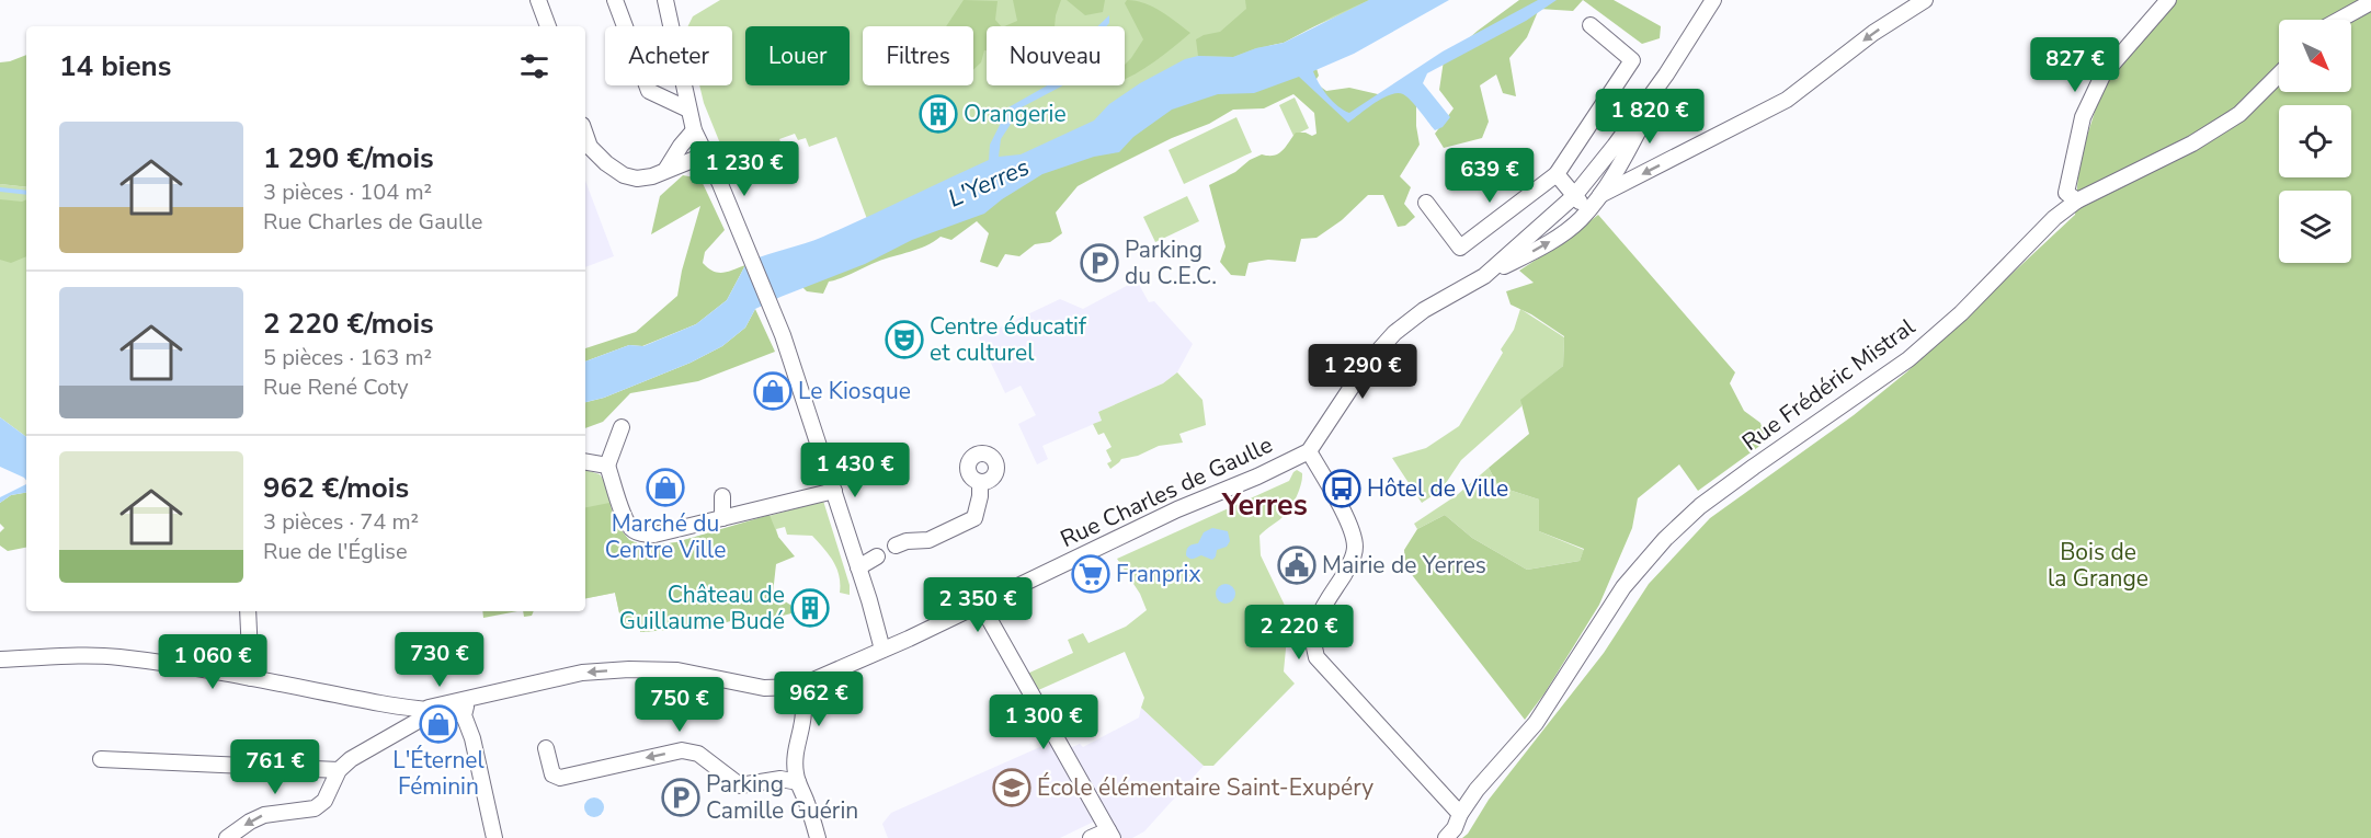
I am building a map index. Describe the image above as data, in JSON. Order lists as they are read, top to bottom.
{
  "streets": {
    "street": ["Rue Frédéric Mistral", "Rue Charles de Gaulle"]
  },
  "districts": ["Yerres"],
  "water": ["L'Yerres"],
  "parks": ["Bois de la Grange"],
  "places": {
    "building": ["Orangerie", "Château de Guillaume Budé"],
    "parking": ["Parking du C.E.C.", "Parking Camille Guérin"],
    "theatre": ["Centre éducatif et culturel"],
    "shop": ["Le Kiosque", "Marché du Centre Ville", "L'Éternel Féminin"],
    "bus stop": ["Hôtel de Ville"],
    "public building": ["Mairie de Yerres"],
    "supermarket": ["Franprix"],
    "school or university": ["École élémentaire Saint-Exupéry"]
  },
  "north": "bottom right",
  "page": {
    "chip": [
      "Acheter",
      "Louer",
      "Filtres",
      "Nouveau"
    ],
    "heading": "14 biens",
    "price": [
      "827 €",
      "1 820 €",
      "1 230 €",
      "639 €",
      "1 290 €",
      "1 430 €",
      "2 350 €",
      "2 220 €",
      "730 €",
      "1 060 €",
      "962 €",
      "750 €",
      "1 300 €",
      "761 €"
    ],
    "list": [
      {
        "name": "1 290 €/mois",
        "note": "3 pièces · 104 m² · Rue Charles de Gaulle"
      },
      {
        "name": "2 220 €/mois",
        "note": "5 pièces · 163 m² · Rue René Coty"
      },
      {
        "name": "962 €/mois",
        "note": "3 pièces · 74 m² · Rue de l'Église"
      }
    ]
  }
}
